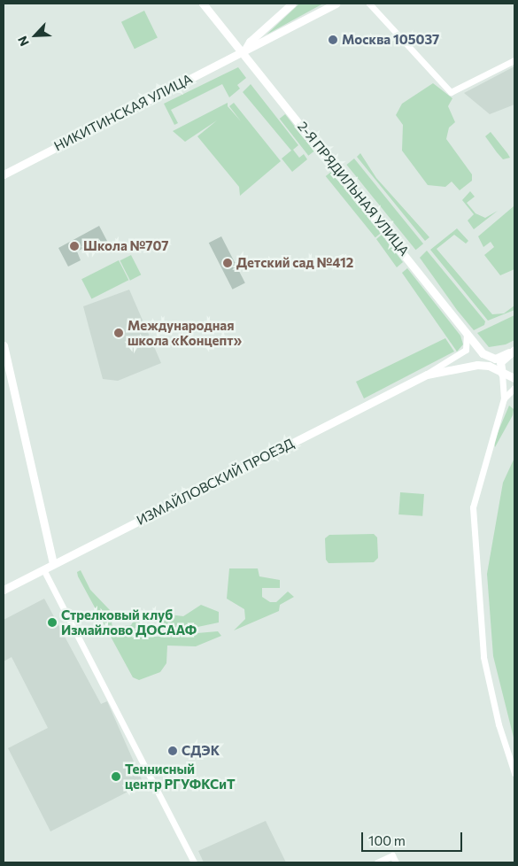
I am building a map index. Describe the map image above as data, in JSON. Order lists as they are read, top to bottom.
{
  "streets": {
    "street": ["НИКИТИНСКАЯ УЛИЦА", "2-Я ПРЯДИЛЬНАЯ УЛИЦА", "ИЗМАЙЛОВСКИЙ ПРОЕЗД"]
  },
  "crossings": [
    ["НИКИТИНСКАЯ УЛИЦА", "2-Я ПРЯДИЛЬНАЯ УЛИЦА"],
    ["2-Я ПРЯДИЛЬНАЯ УЛИЦА", "ИЗМАЙЛОВСКИЙ ПРОЕЗД"]
  ],
  "places": [
    "Москва 105037",
    "Школа №707",
    "Детский сад №412",
    "Международная школа «Концепт»",
    "Стрелковый клуб Измайлово ДОСААФ",
    "СДЭК",
    "Теннисный центр РГУФКСиТ"
  ],
  "scale_bar": "100 m",
  "north": "bottom left"
}
